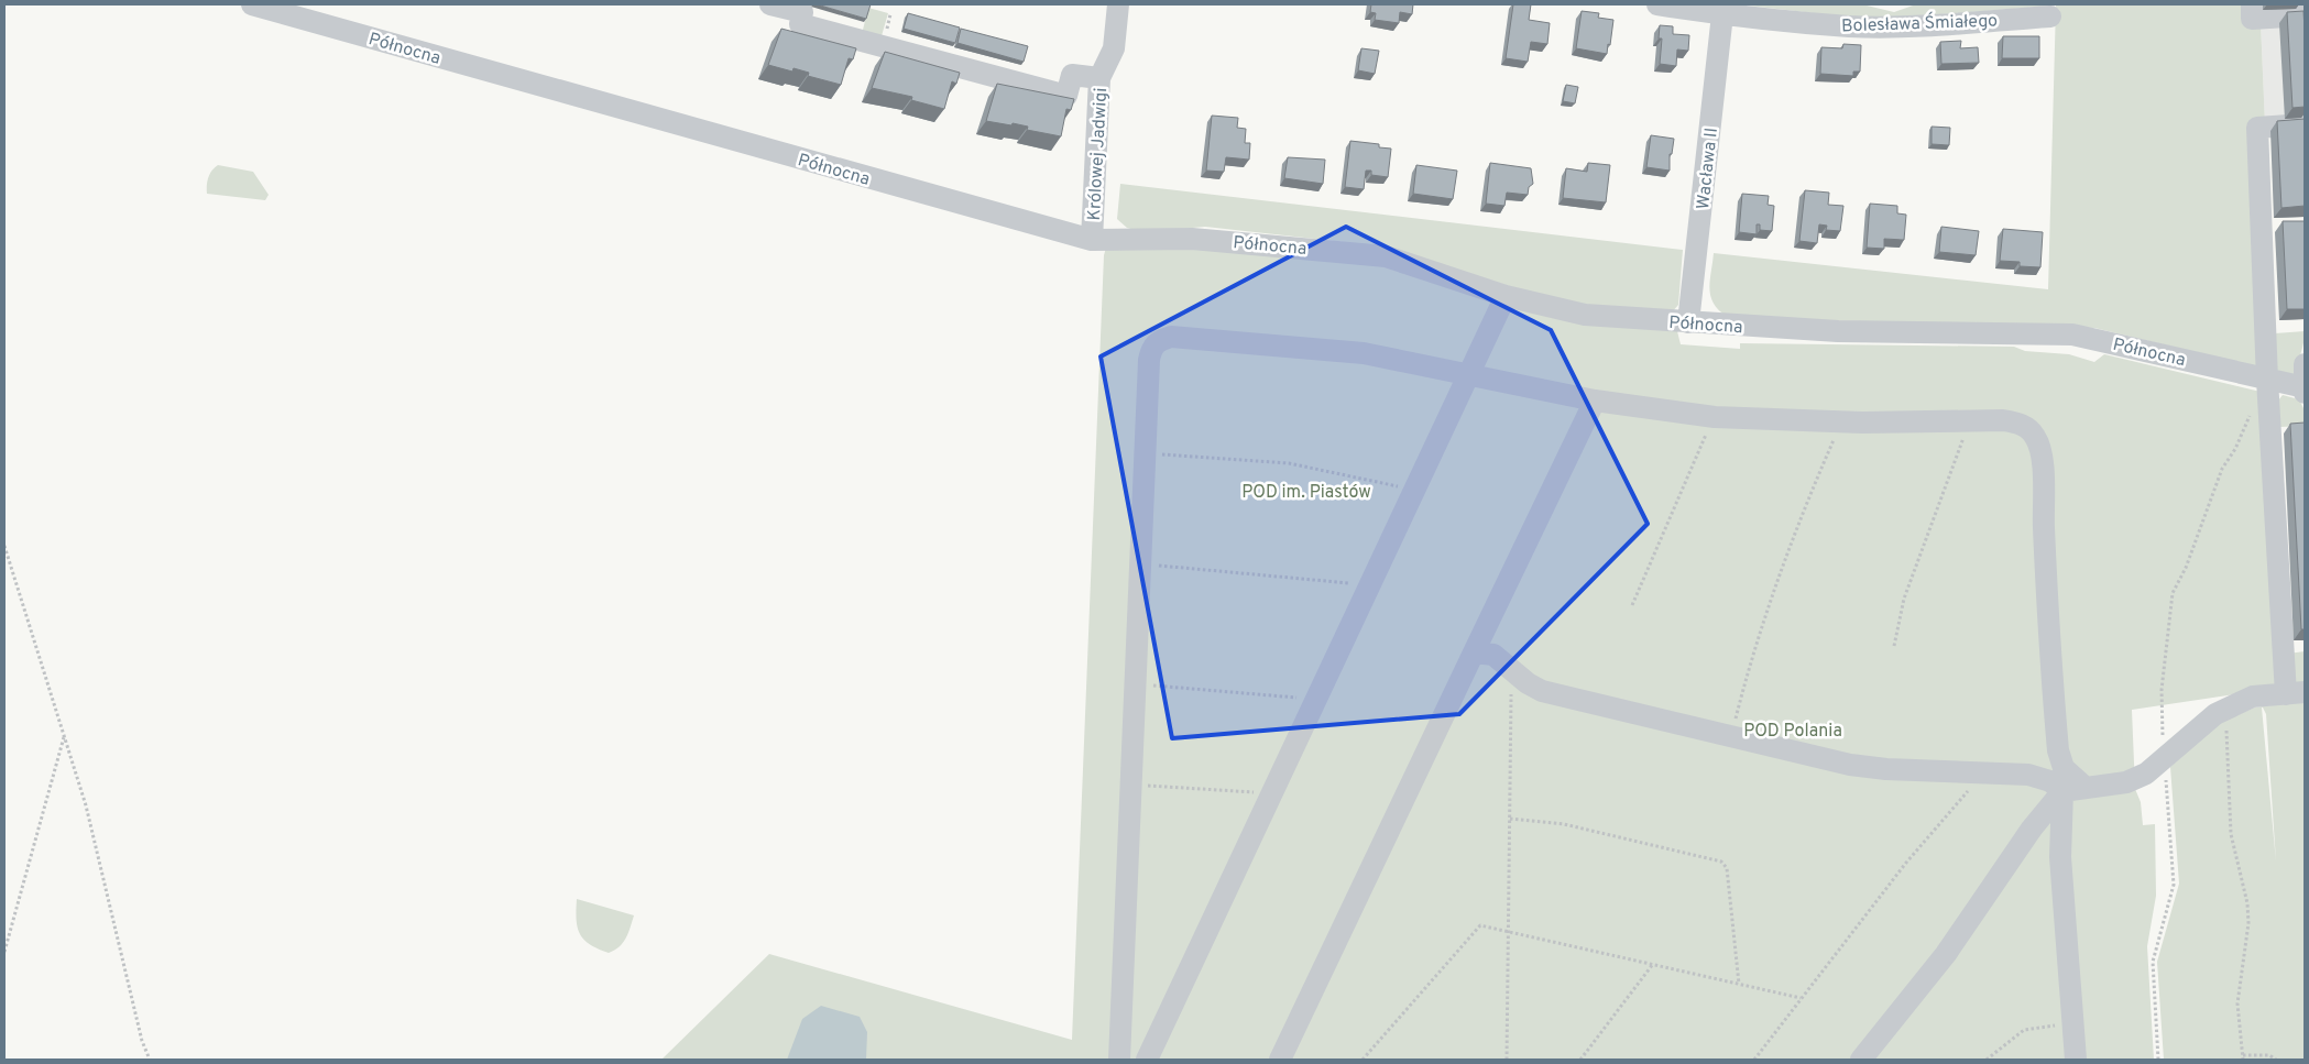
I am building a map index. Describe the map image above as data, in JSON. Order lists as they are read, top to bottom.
{
  "streets": {
    "street": [
      "Bolesława Śmiałego",
      "Północna",
      "Królowej Jadwigi",
      "Wacława II"
    ]
  },
  "crossings": [
    ["Bolesława Śmiałego", "Wacława II"],
    ["Północna", "Królowej Jadwigi"],
    ["Północna", "Wacława II"]
  ],
  "parks": ["POD im. Piastów", "POD Polania"]
}
